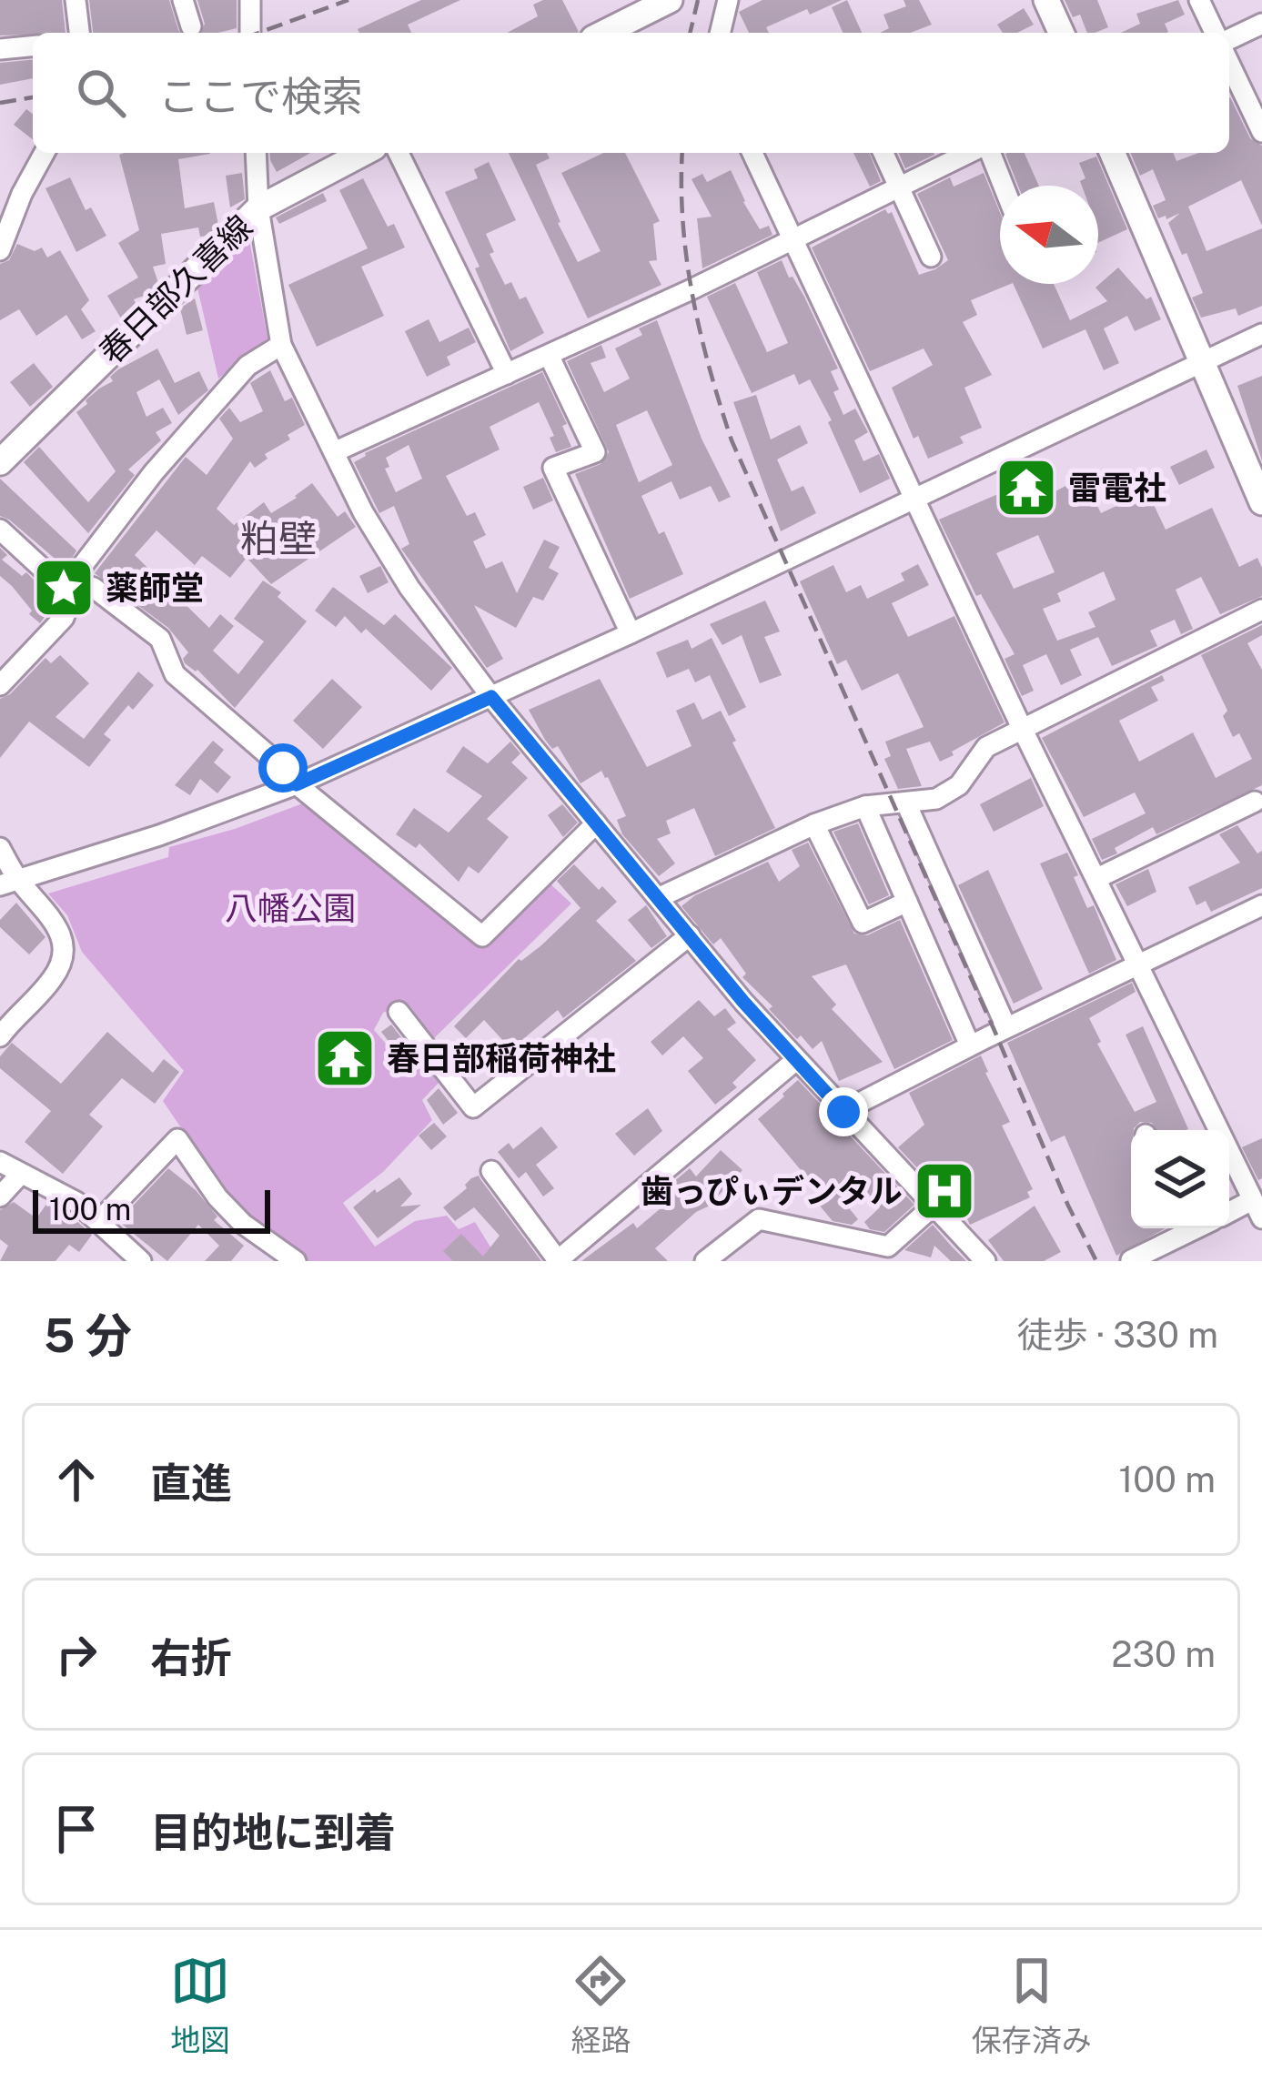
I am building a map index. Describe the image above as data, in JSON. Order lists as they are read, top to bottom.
{
  "streets": {
    "main road": ["春日部久喜線"]
  },
  "districts": ["粕壁"],
  "parks": ["八幡公園"],
  "places": {
    "temple": ["雷電社", "春日部稲荷神社"],
    "place": ["薬師堂"],
    "hospital": ["歯っぴぃデンタル"]
  },
  "scale_bar": "100 m",
  "north": "left",
  "page": {
    "search": "ここで検索",
    "scale": "100 m",
    "heading": ["5 分", "徒歩 · 330 m"],
    "list": [
      ["直進", "100 m"],
      ["右折", "230 m"],
      "目的地に到着"
    ],
    "nav": ["地図", "経路", "保存済み"]
  }
}
